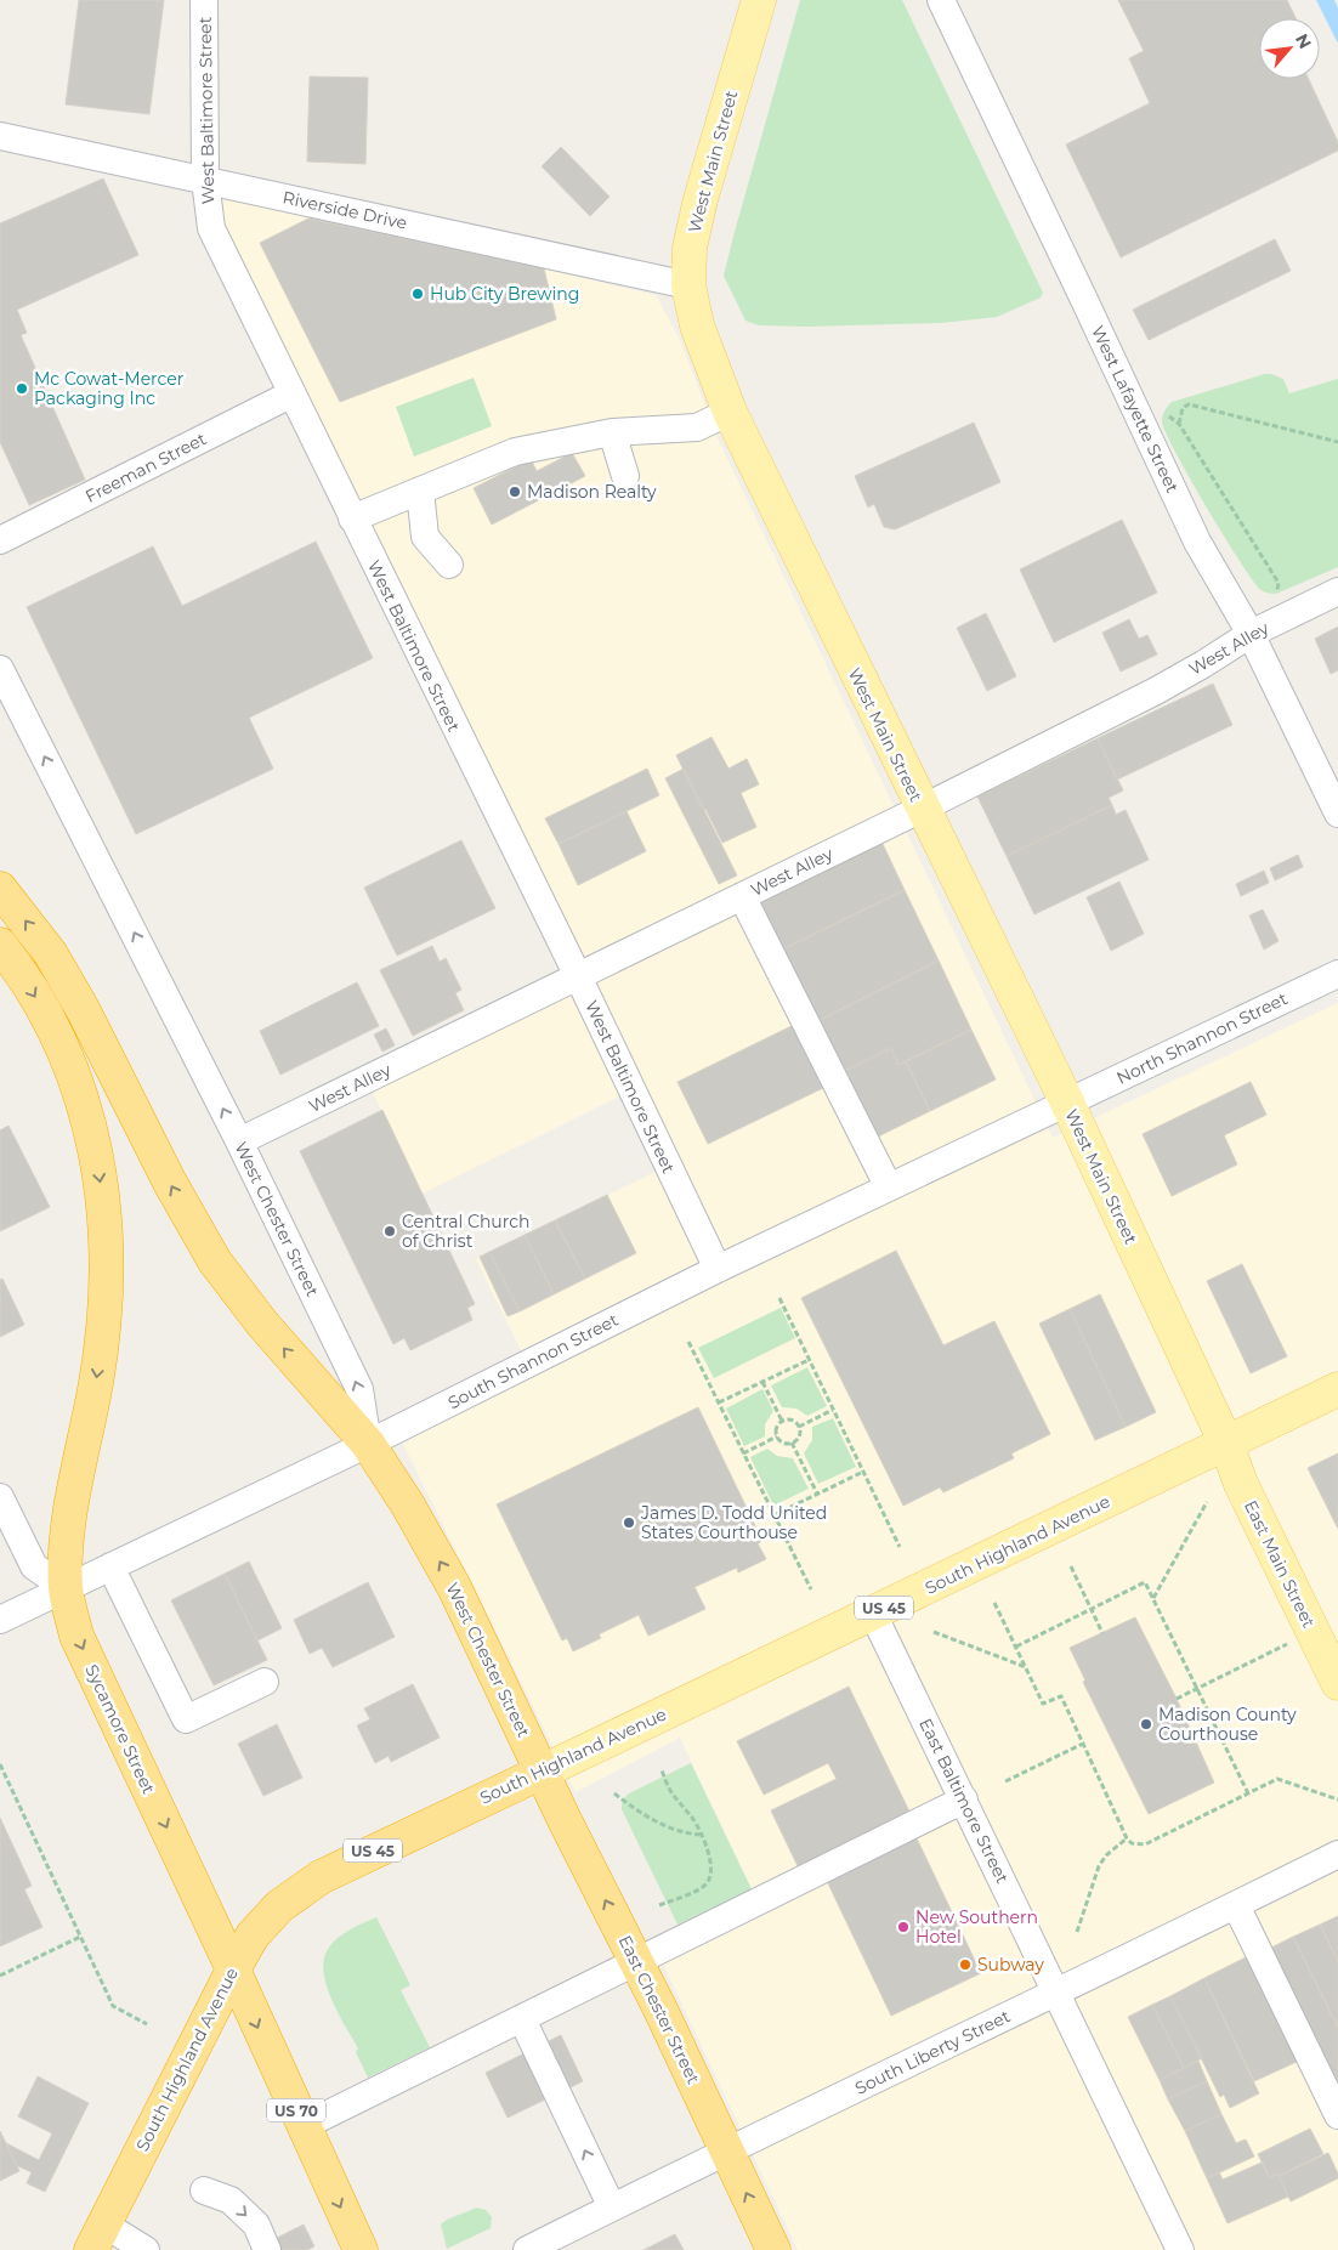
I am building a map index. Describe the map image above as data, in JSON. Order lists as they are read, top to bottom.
{
  "streets": {
    "highway": [
      "West Chester Street",
      "South Highland Avenue",
      "US 45",
      "Sycamore Street",
      "East Chester Street",
      "US 70"
    ],
    "main road": ["West Main Street", "East Main Street"],
    "street": [
      "West Baltimore Street",
      "Riverside Drive",
      "West Lafayette Street",
      "Freeman Street",
      "West Alley",
      "North Shannon Street",
      "South Shannon Street",
      "East Baltimore Street",
      "South Liberty Street"
    ]
  },
  "crossings": [
    ["West Baltimore Street", "Riverside Drive"],
    ["West Baltimore Street", "Freeman Street"],
    ["West Baltimore Street", "West Alley"],
    ["West Baltimore Street", "South Shannon Street"],
    ["West Main Street", "Riverside Drive"],
    ["West Main Street", "West Alley"],
    ["West Main Street", "North Shannon Street"],
    ["West Main Street", "South Shannon Street"],
    ["West Main Street", "South Highland Avenue"],
    ["West Main Street", "East Main Street"],
    ["West Main Street", "US 45"],
    ["West Lafayette Street", "West Alley"],
    ["West Alley", "West Chester Street"],
    ["North Shannon Street", "South Shannon Street"],
    ["West Chester Street", "South Shannon Street"],
    ["West Chester Street", "South Highland Avenue"],
    ["West Chester Street", "East Chester Street"],
    ["South Shannon Street", "Sycamore Street"],
    ["South Highland Avenue", "East Main Street"],
    ["South Highland Avenue", "US 45"],
    ["South Highland Avenue", "Sycamore Street"],
    ["South Highland Avenue", "East Baltimore Street"],
    ["South Highland Avenue", "East Chester Street"],
    ["South Highland Avenue", "US 70"],
    ["East Main Street", "US 45"],
    ["Sycamore Street", "US 70"],
    ["East Baltimore Street", "South Liberty Street"],
    ["East Chester Street", "South Liberty Street"]
  ],
  "one_way": ["West Chester Street", "East Chester Street"],
  "places": [
    "Hub City Brewing",
    "Mc Cowat-Mercer Packaging Inc",
    "Madison Realty",
    "Central Church of Christ",
    "James D. Todd United States Courthouse",
    "Madison County Courthouse",
    "New Southern Hotel",
    "Subway"
  ],
  "north": "top right"
}
